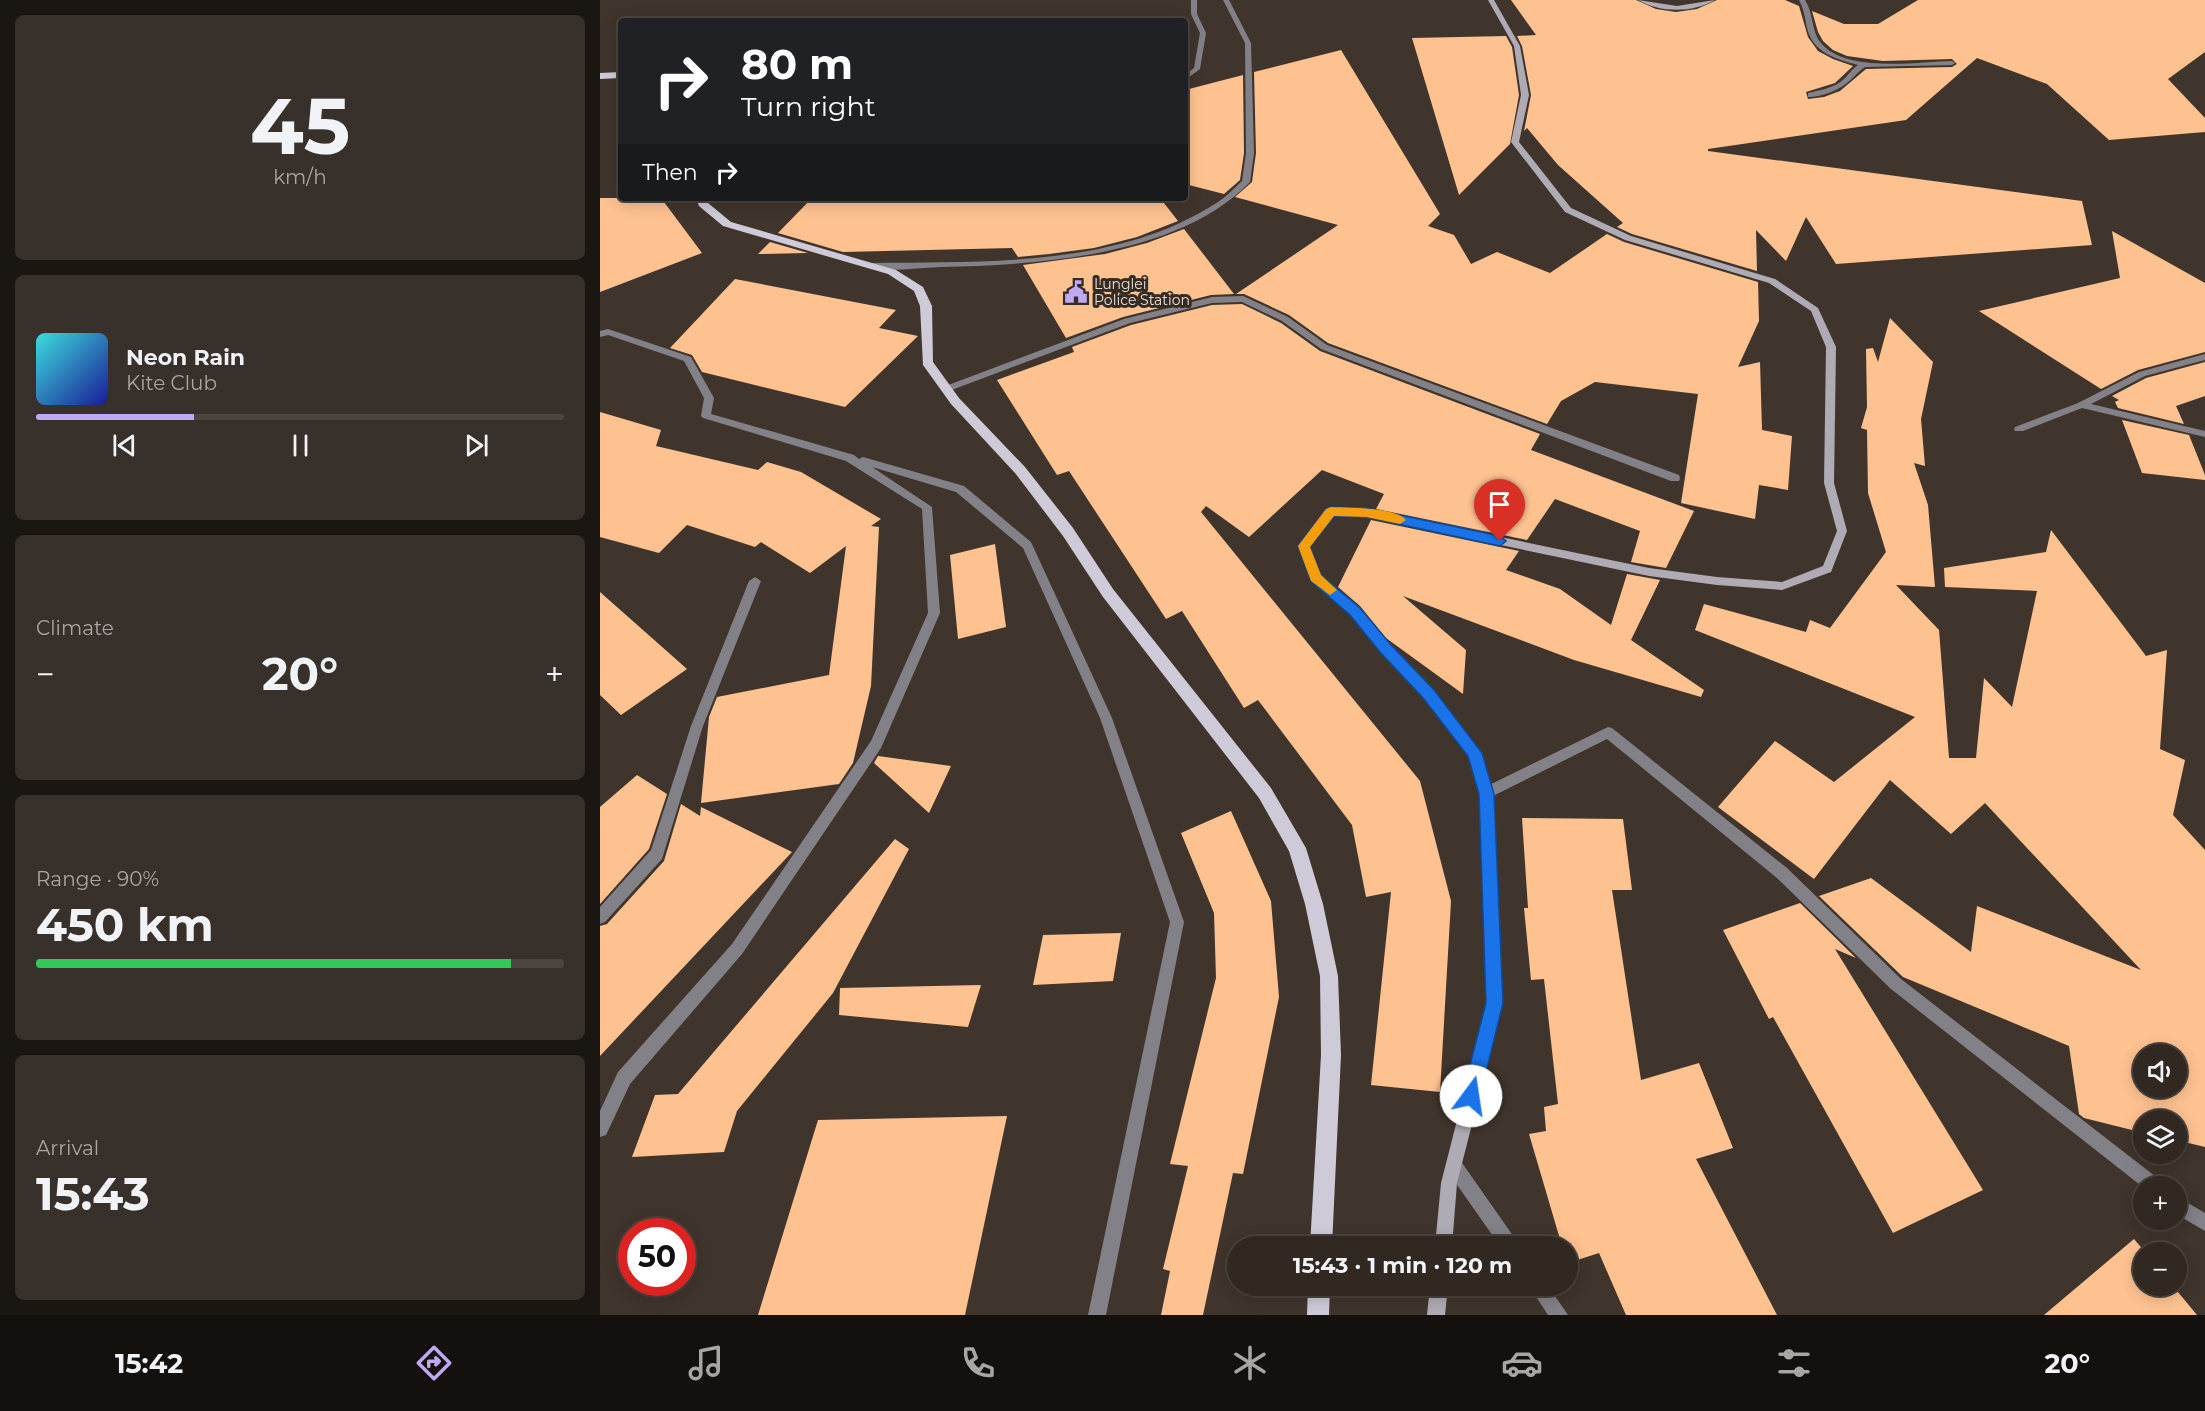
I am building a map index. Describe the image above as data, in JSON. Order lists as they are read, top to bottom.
{
  "places": {
    "public building": ["Lunglei Police Station"]
  },
  "page": {
    "tile": [
      ["45", "km/h"],
      "Climate",
      ["Range · 90%", "450 km"],
      ["Arrival", "15:43"]
    ],
    "turn": ["80 m", "Turn right"],
    "then": "Then",
    "song": ["Neon Rain", "Kite Club"],
    "heat": ["−", "20°", "+"],
    "map_buttons": ["+", "−"],
    "limit": "50",
    "trip": "15:43 · 1 min · 120 m",
    "tabs": ["15:42", "20°"]
  }
}
